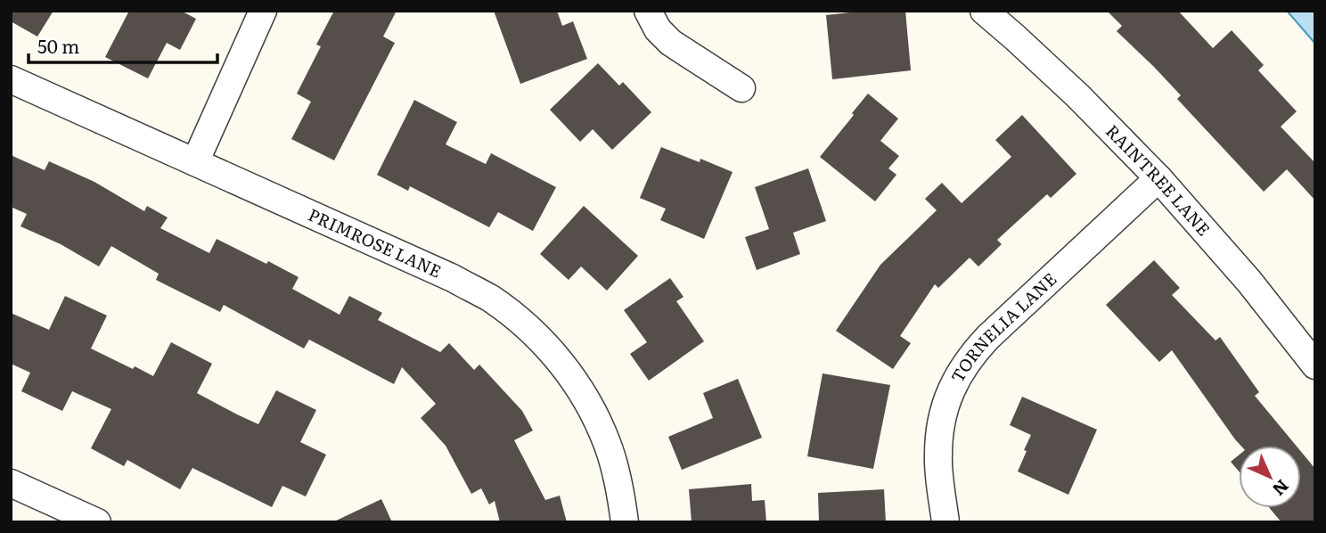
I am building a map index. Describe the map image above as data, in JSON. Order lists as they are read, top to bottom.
{
  "streets": {
    "street": ["RAINTREE LANE", "PRIMROSE LANE", "TORNELIA LANE"]
  },
  "crossings": [
    ["RAINTREE LANE", "TORNELIA LANE"]
  ],
  "scale_bar": "50 m",
  "north": "bottom right"
}
